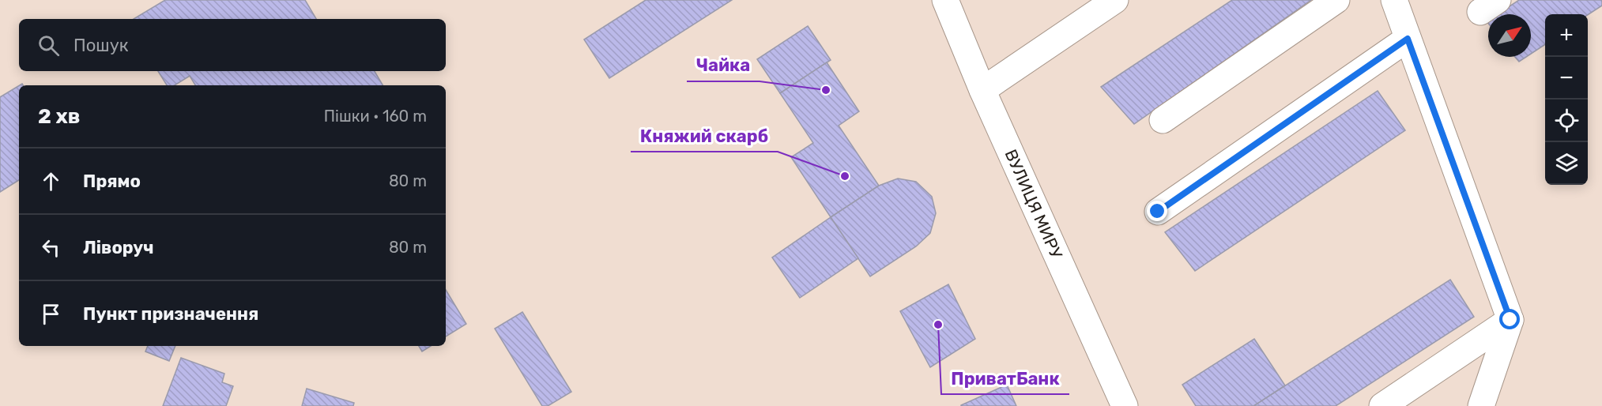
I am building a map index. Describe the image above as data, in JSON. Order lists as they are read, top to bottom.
{
  "streets": {
    "main road": ["ВУЛИЦЯ МИРУ"]
  },
  "places": ["Чайка", "Княжий скарб", "ПриватБанк"],
  "north": "top right",
  "page": {
    "map_buttons": ["+", "−"],
    "search": "Пошук",
    "heading": ["2 хв", "Пішки · 160 m"],
    "list": [
      ["Прямо", "80 m"],
      ["Ліворуч", "80 m"],
      "Пункт призначення"
    ]
  }
}
